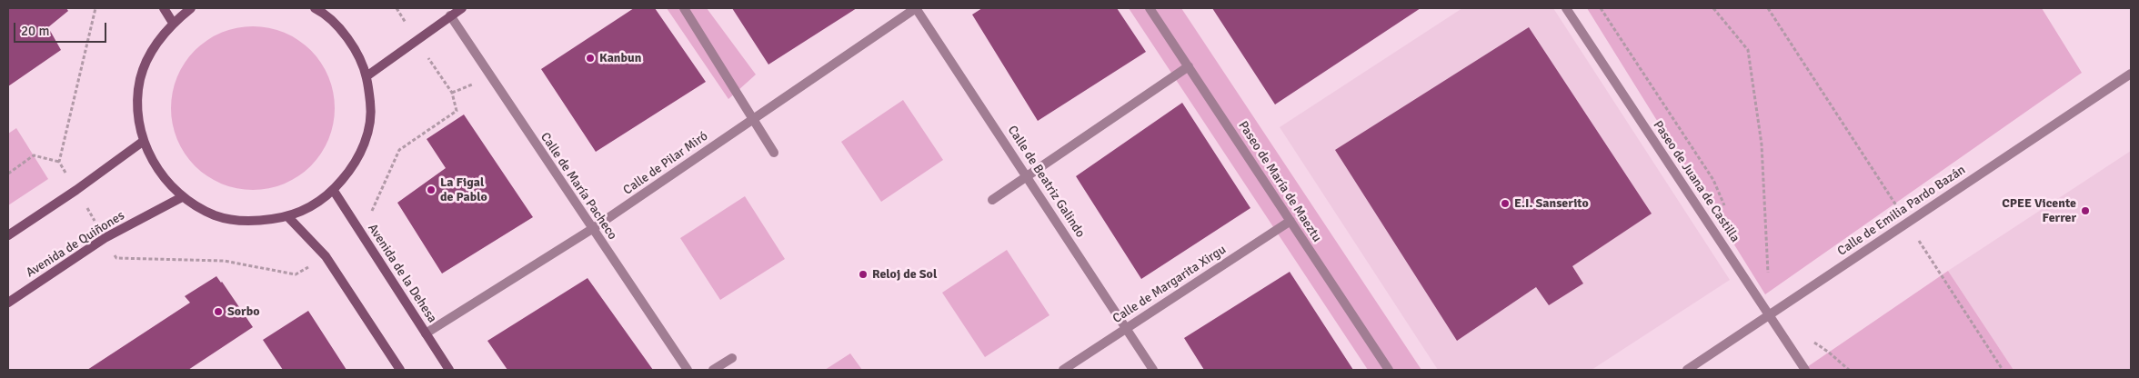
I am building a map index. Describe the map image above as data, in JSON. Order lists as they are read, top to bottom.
{
  "streets": {
    "main road": ["Avenida de Quiñones", "Avenida de la Dehesa"],
    "street": [
      "Calle de Pilar Miró",
      "Calle de Beatriz Galindo",
      "Paseo de María de Maeztu",
      "Paseo de Juana de Castilla",
      "Calle de María Pacheco",
      "Calle de Emilia Pardo Bazán",
      "Calle de Margarita Xirgu"
    ]
  },
  "crossings": [
    ["Calle de Pilar Miró", "Calle de Beatriz Galindo"],
    ["Calle de Pilar Miró", "Calle de María Pacheco"],
    ["Calle de Pilar Miró", "Avenida de la Dehesa"],
    ["Calle de Beatriz Galindo", "Calle de Margarita Xirgu"],
    ["Paseo de María de Maeztu", "Calle de Margarita Xirgu"],
    ["Paseo de Juana de Castilla", "Calle de Emilia Pardo Bazán"]
  ],
  "places": [
    "Kanbun",
    "La Figal de Pablo",
    "E.I. Sanserito",
    "CPEE Vicente Ferrer",
    "Reloj de Sol",
    "Sorbo"
  ],
  "scale_bar": "20 m"
}
